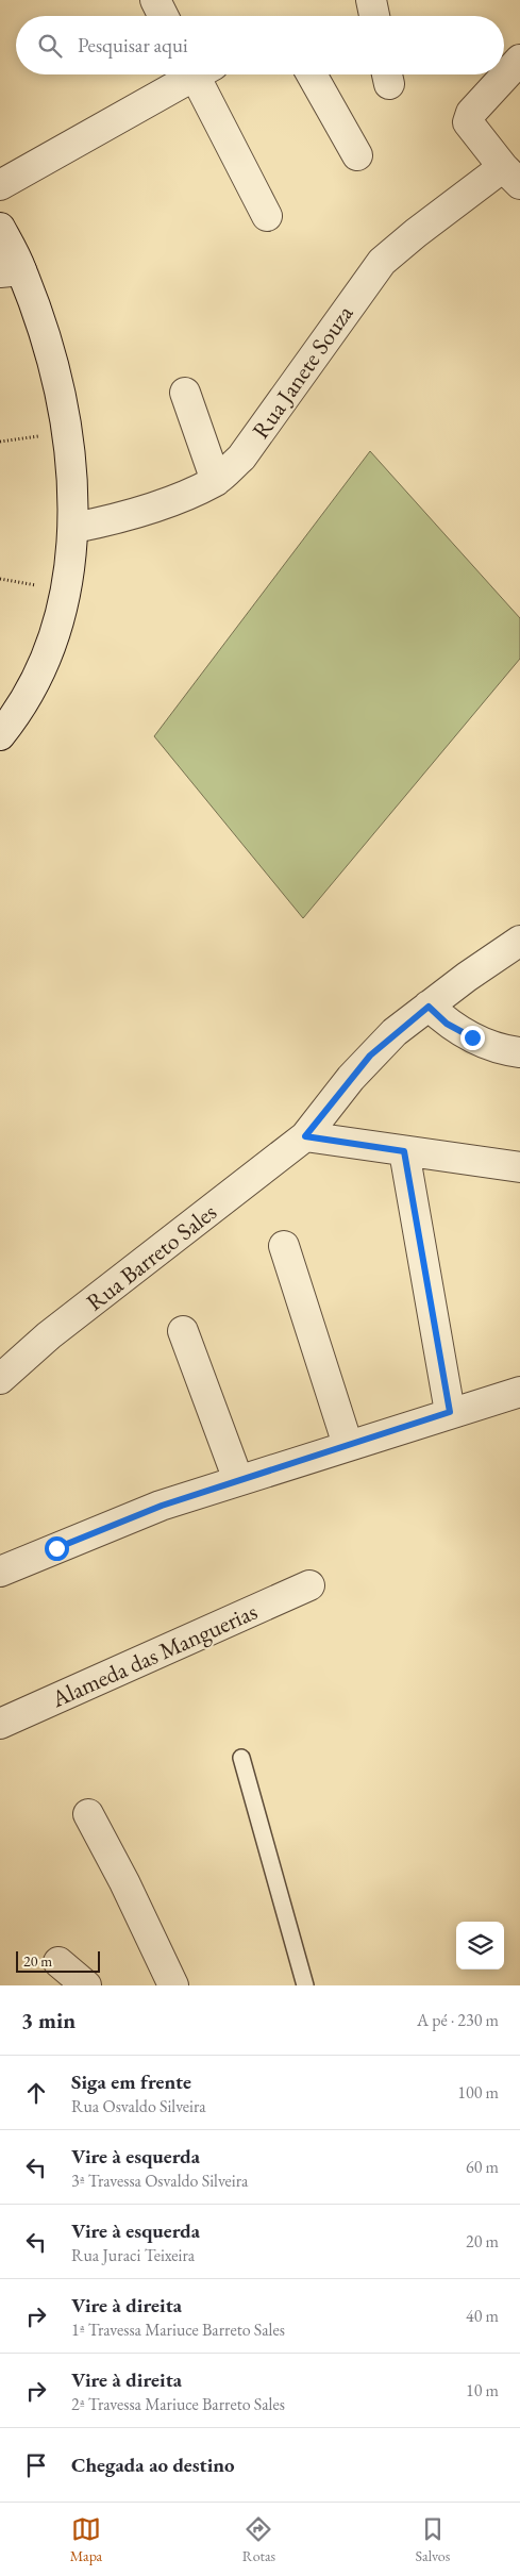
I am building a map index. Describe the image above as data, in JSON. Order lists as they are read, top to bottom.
{
  "streets": {
    "street": ["Rua Janete Souza", "Rua Barreto Sales", "Alameda das Manguerias"]
  },
  "scale_bar": "20 m",
  "page": {
    "search": "Pesquisar aqui",
    "scale": "20 m",
    "heading": ["3 min", "A pé · 230 m"],
    "list": [
      ["Siga em frente", "Rua Osvaldo Silveira", "100 m"],
      ["Vire à esquerda", "3ª Travessa Osvaldo Silveira", "60 m"],
      ["Vire à esquerda", "Rua Juraci Teixeira", "20 m"],
      ["Vire à direita", "1ª Travessa Mariuce Barreto Sales", "40 m"],
      ["Vire à direita", "2ª Travessa Mariuce Barreto Sales", "10 m"],
      "Chegada ao destino"
    ],
    "nav": ["Mapa", "Rotas", "Salvos"]
  }
}
